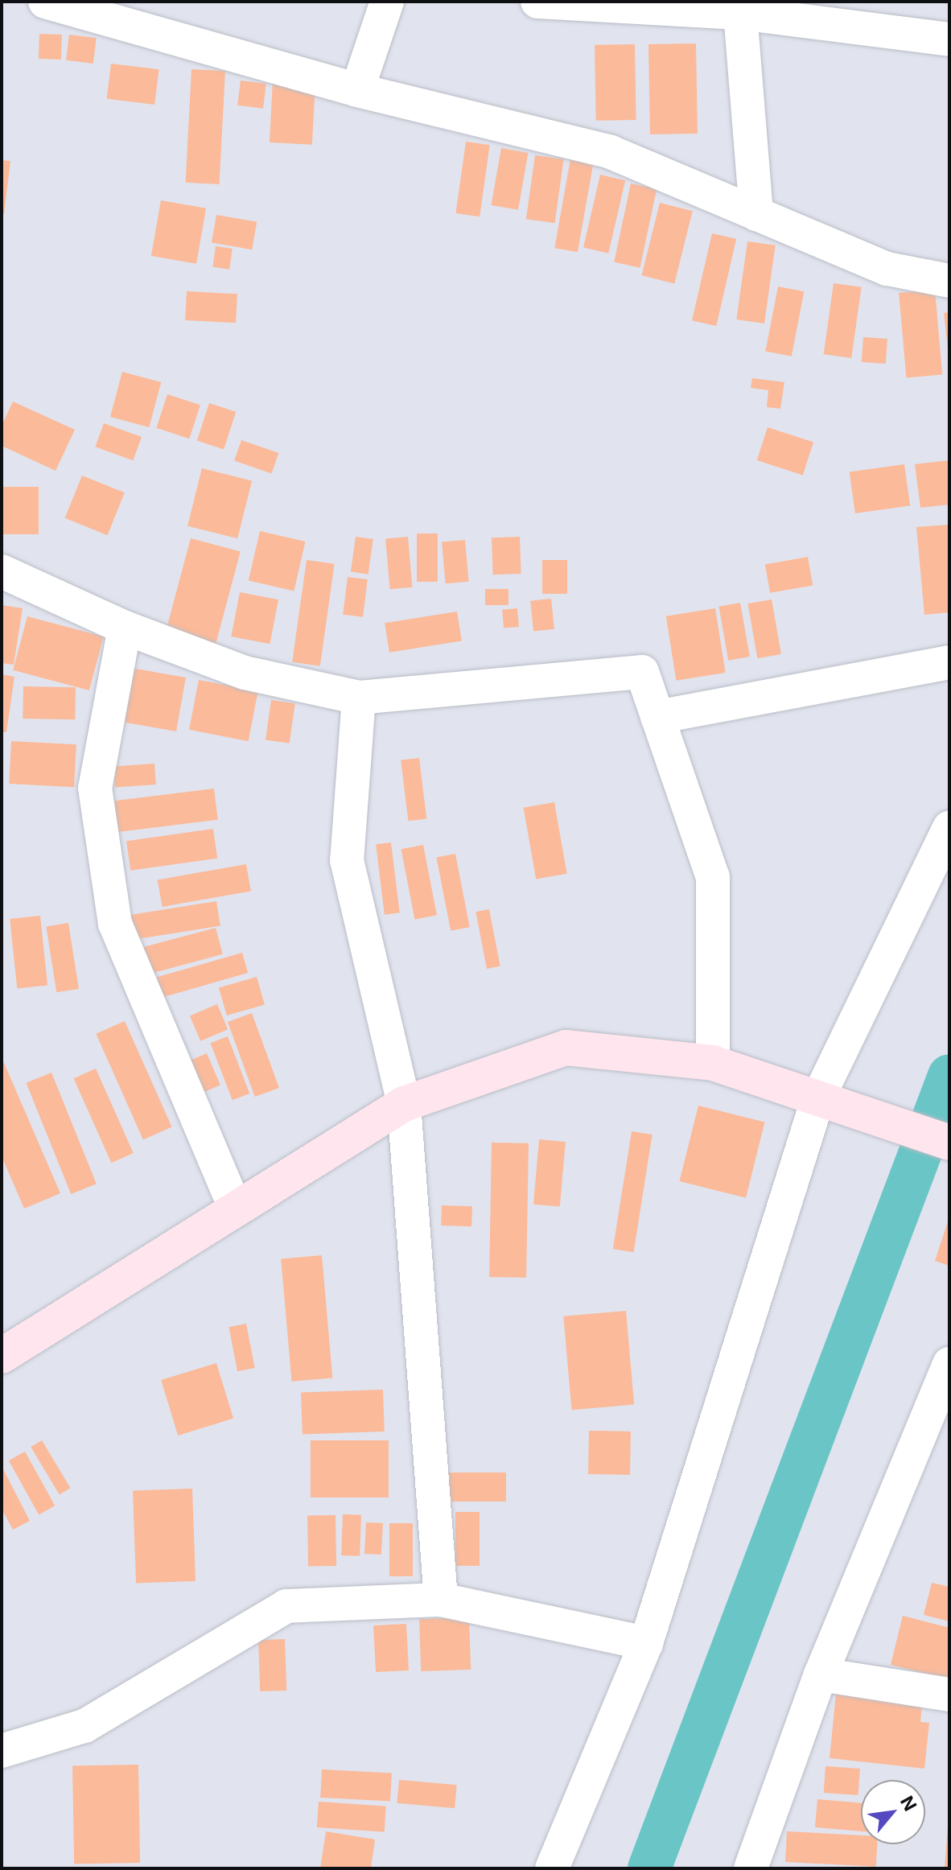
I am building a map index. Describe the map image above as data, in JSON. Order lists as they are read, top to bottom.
{
  "north": "top right"
}
